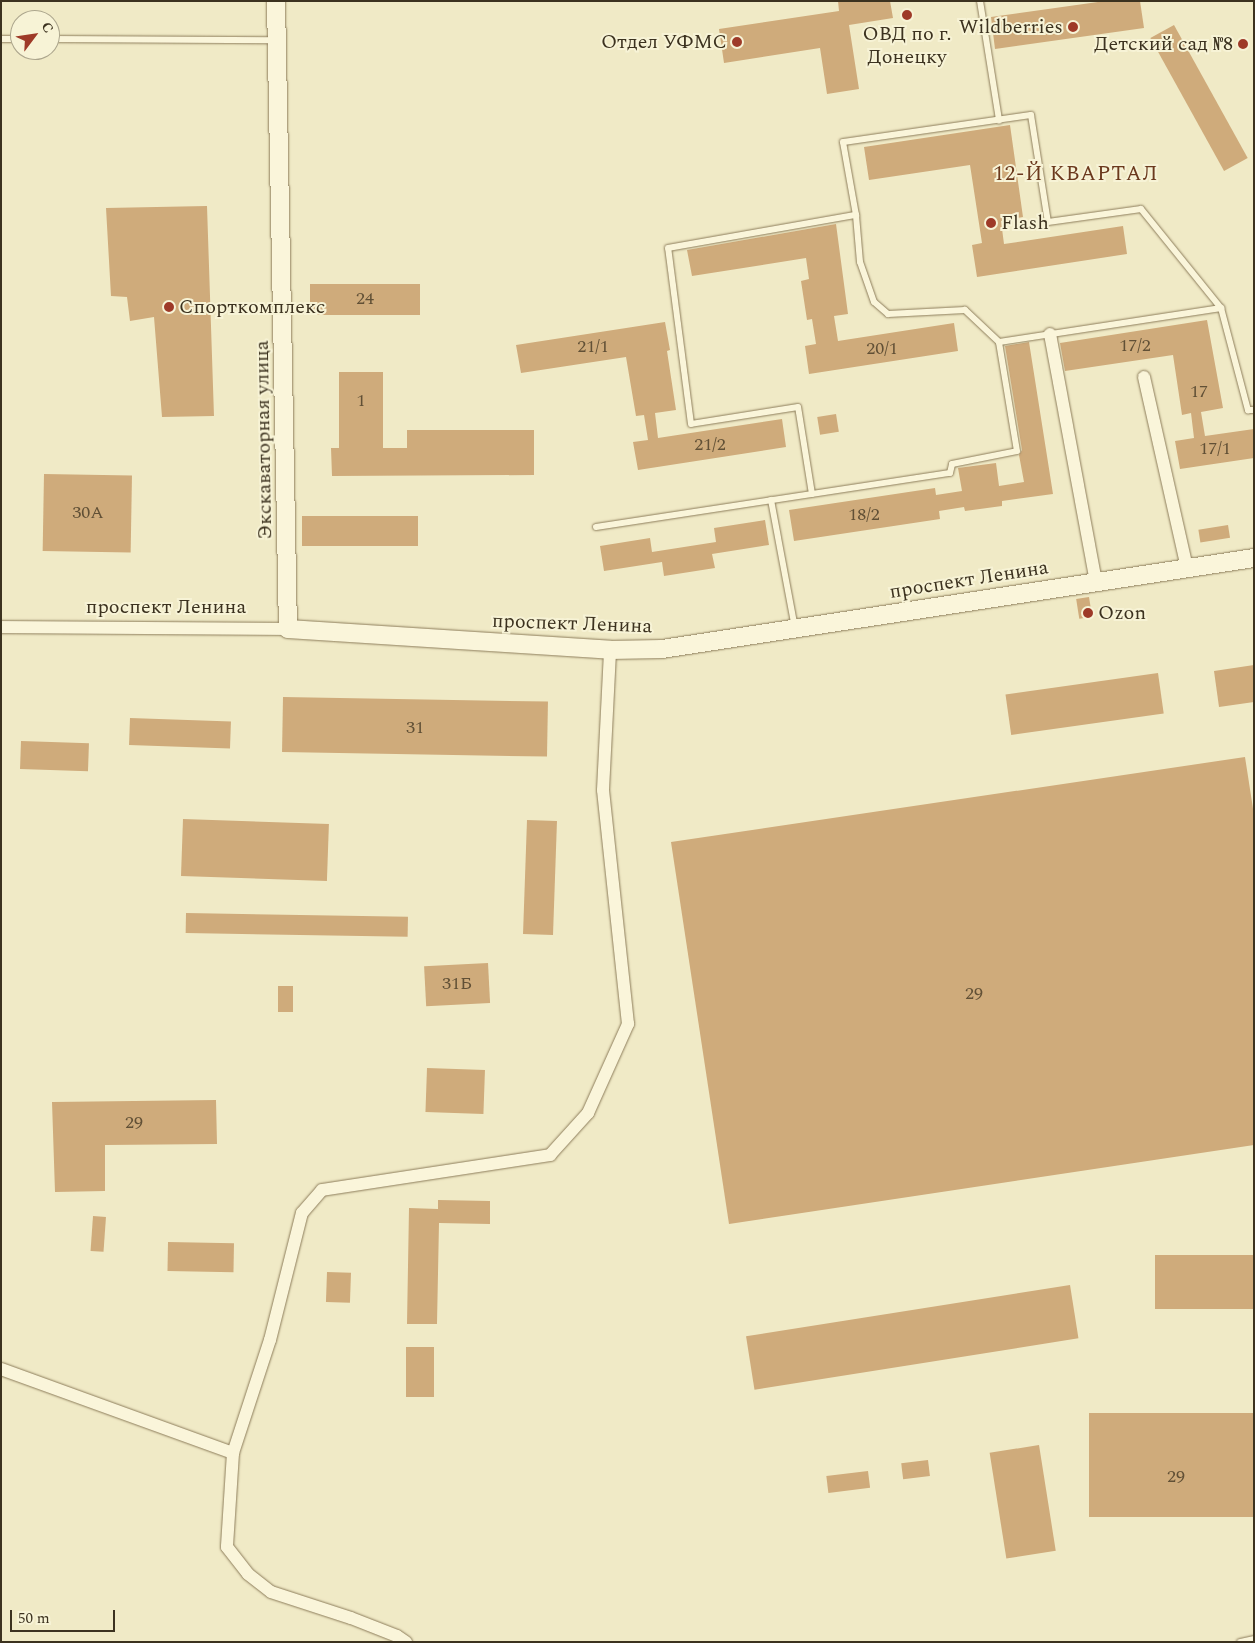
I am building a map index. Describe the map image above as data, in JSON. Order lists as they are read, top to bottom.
{
  "streets": {
    "street": ["Экскаваторная улица", "проспект Ленина"]
  },
  "crossings": [
    ["Экскаваторная улица", "проспект Ленина"]
  ],
  "districts": ["12-Й КВАРТАЛ"],
  "places": [
    "ОВД по г. Донецку",
    "Wildberries",
    "Отдел УФМС",
    "Детский сад №8",
    "Flash",
    "Спорткомплекс",
    "Ozon"
  ],
  "house_numbers": [
    "24",
    "17/2",
    "21/1",
    "20/1",
    "17",
    "1",
    "21/2",
    "17/1",
    "30А",
    "18/2",
    "31",
    "31Б",
    "29",
    "29",
    "29"
  ],
  "scale_bar": "50 m",
  "north": "top right"
}
